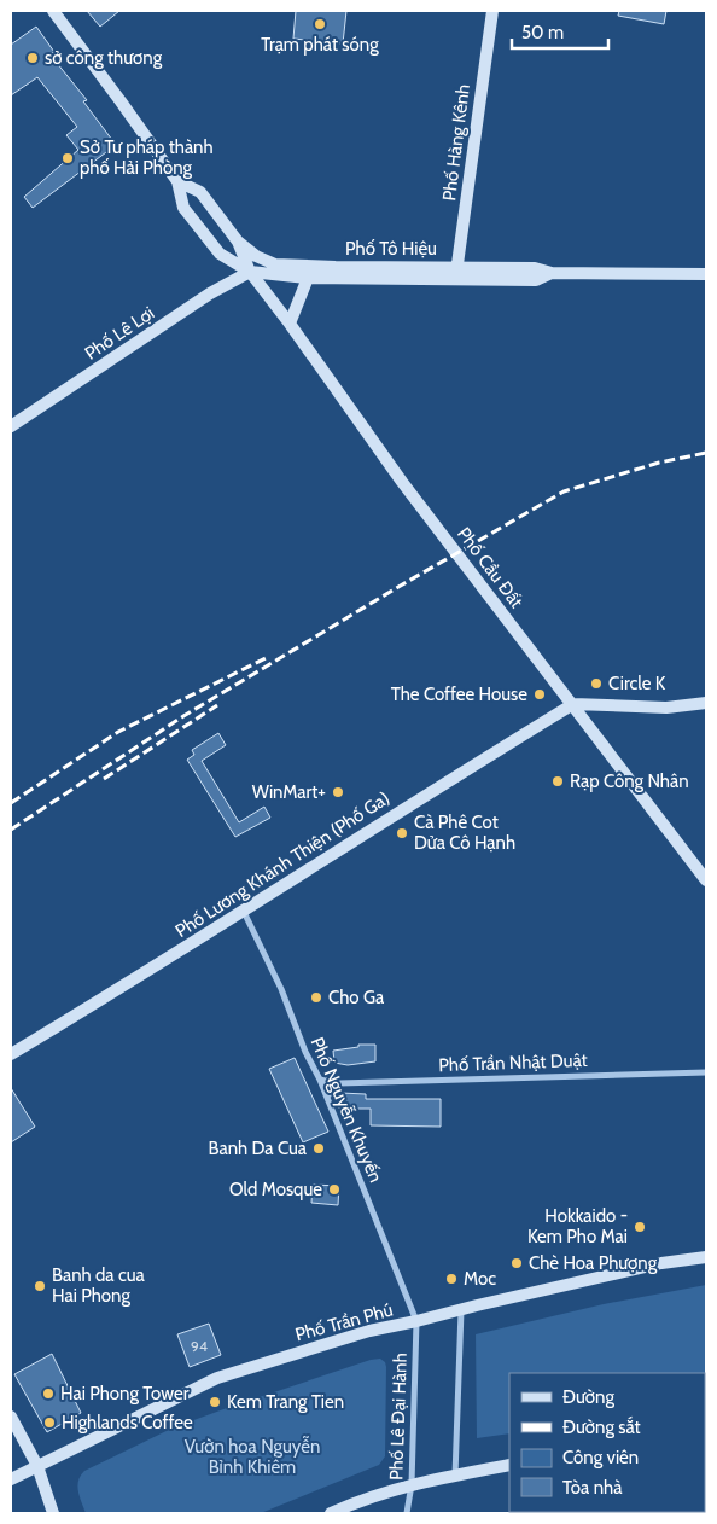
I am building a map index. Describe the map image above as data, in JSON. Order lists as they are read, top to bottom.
{
  "streets": {
    "main road": [
      "Phố Hàng Kênh",
      "Phố Tô Hiệu",
      "Phố Lê Lợi",
      "Phố Cầu Đất",
      "Phố Lương Khánh Thiện (Phố Ga)",
      "Phố Trần Phú"
    ],
    "street": ["Phố Trần Nhật Duật", "Phố Nguyễn Khuyến", "Phố Lê Đại Hành"]
  },
  "crossings": [
    ["Phố Hàng Kênh", "Phố Tô Hiệu"],
    ["Phố Tô Hiệu", "Phố Lê Lợi"],
    ["Phố Tô Hiệu", "Phố Cầu Đất"],
    ["Phố Lê Lợi", "Phố Cầu Đất"],
    ["Phố Cầu Đất", "Phố Lương Khánh Thiện (Phố Ga)"],
    ["Phố Lương Khánh Thiện (Phố Ga)", "Phố Nguyễn Khuyến"],
    ["Phố Trần Nhật Duật", "Phố Nguyễn Khuyến"],
    ["Phố Nguyễn Khuyến", "Phố Trần Phú"],
    ["Phố Nguyễn Khuyến", "Phố Lê Đại Hành"],
    ["Phố Trần Phú", "Phố Lê Đại Hành"]
  ],
  "parks": ["Vườn hoa Nguyễn Bỉnh Khiêm"],
  "places": [
    "Trạm phát sóng",
    "sở công thương",
    "Sở Tư pháp thành phố Hải Phòng",
    "Circle K",
    "The Coffee House",
    "Rạp Công Nhân",
    "WinMart+",
    "Cà Phê Cot Dửa Cô Hạnh",
    "Cho Ga",
    "Banh Da Cua",
    "Old Mosque",
    "Hokkaido - Kem Pho Mai",
    "Chè Hoa Phượng",
    "Moc",
    "Banh da cua Hai Phong",
    "Hai Phong Tower",
    "Kem Trang Tien",
    "Highlands Coffee"
  ],
  "house_numbers": ["94"],
  "legend": [
    "Đường",
    "Đường sắt",
    "Công viên",
    "Tòa nhà"
  ],
  "scale_bar": "50 m"
}
